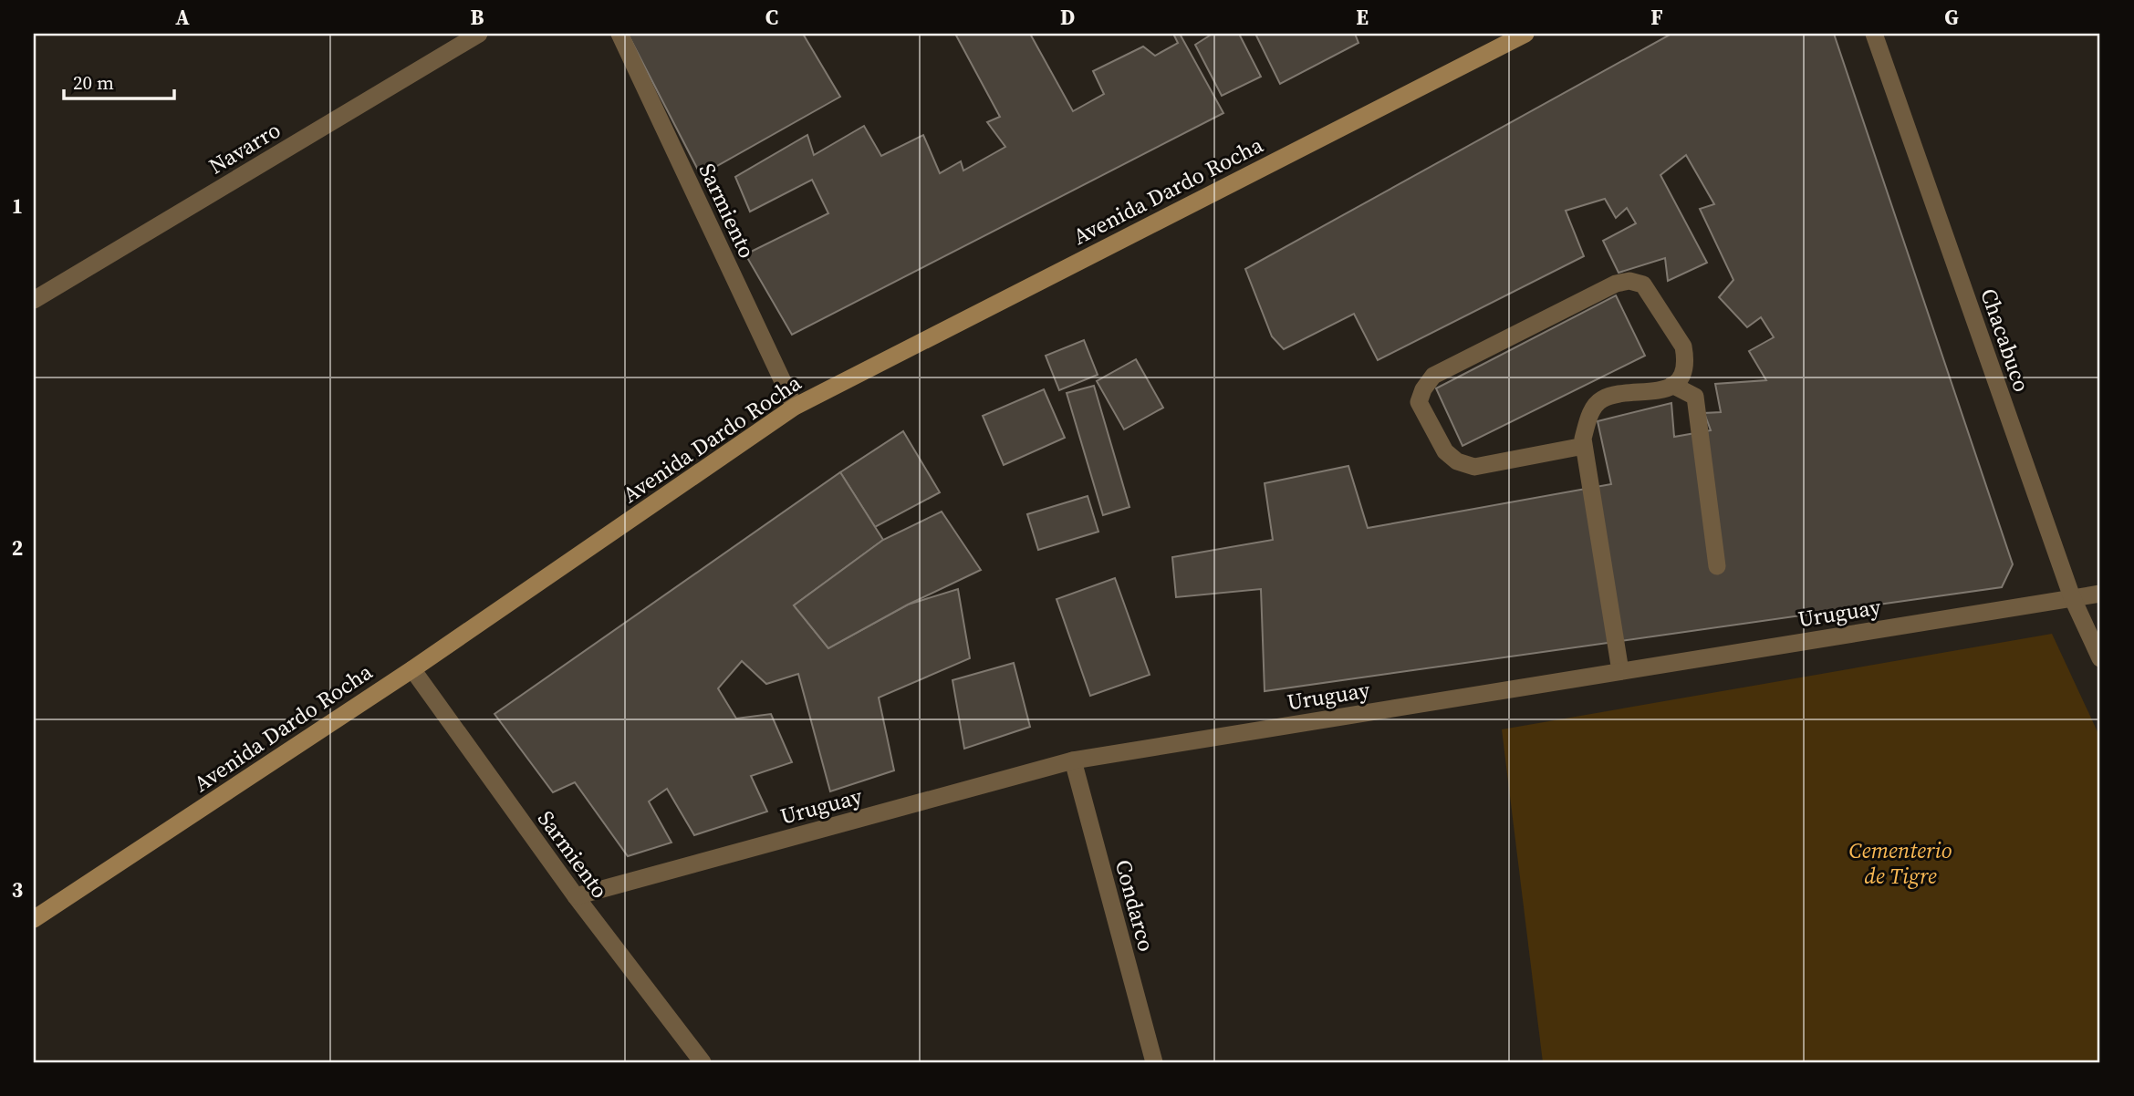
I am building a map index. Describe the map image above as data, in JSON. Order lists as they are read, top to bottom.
{
  "streets": {
    "main road": ["Avenida Dardo Rocha"],
    "street": [
      "Navarro",
      "Sarmiento",
      "Chacabuco",
      "Uruguay",
      "Condarco"
    ]
  },
  "crossings": [
    ["Avenida Dardo Rocha", "Sarmiento"],
    ["Sarmiento", "Uruguay"],
    ["Chacabuco", "Uruguay"],
    ["Uruguay", "Condarco"]
  ],
  "parks": ["Cementerio de Tigre"],
  "scale_bar": "20 m",
  "grid": {
    "columns": [
      "A",
      "B",
      "C",
      "D",
      "E",
      "F",
      "G"
    ],
    "rows": ["1", "2", "3"]
  }
}
